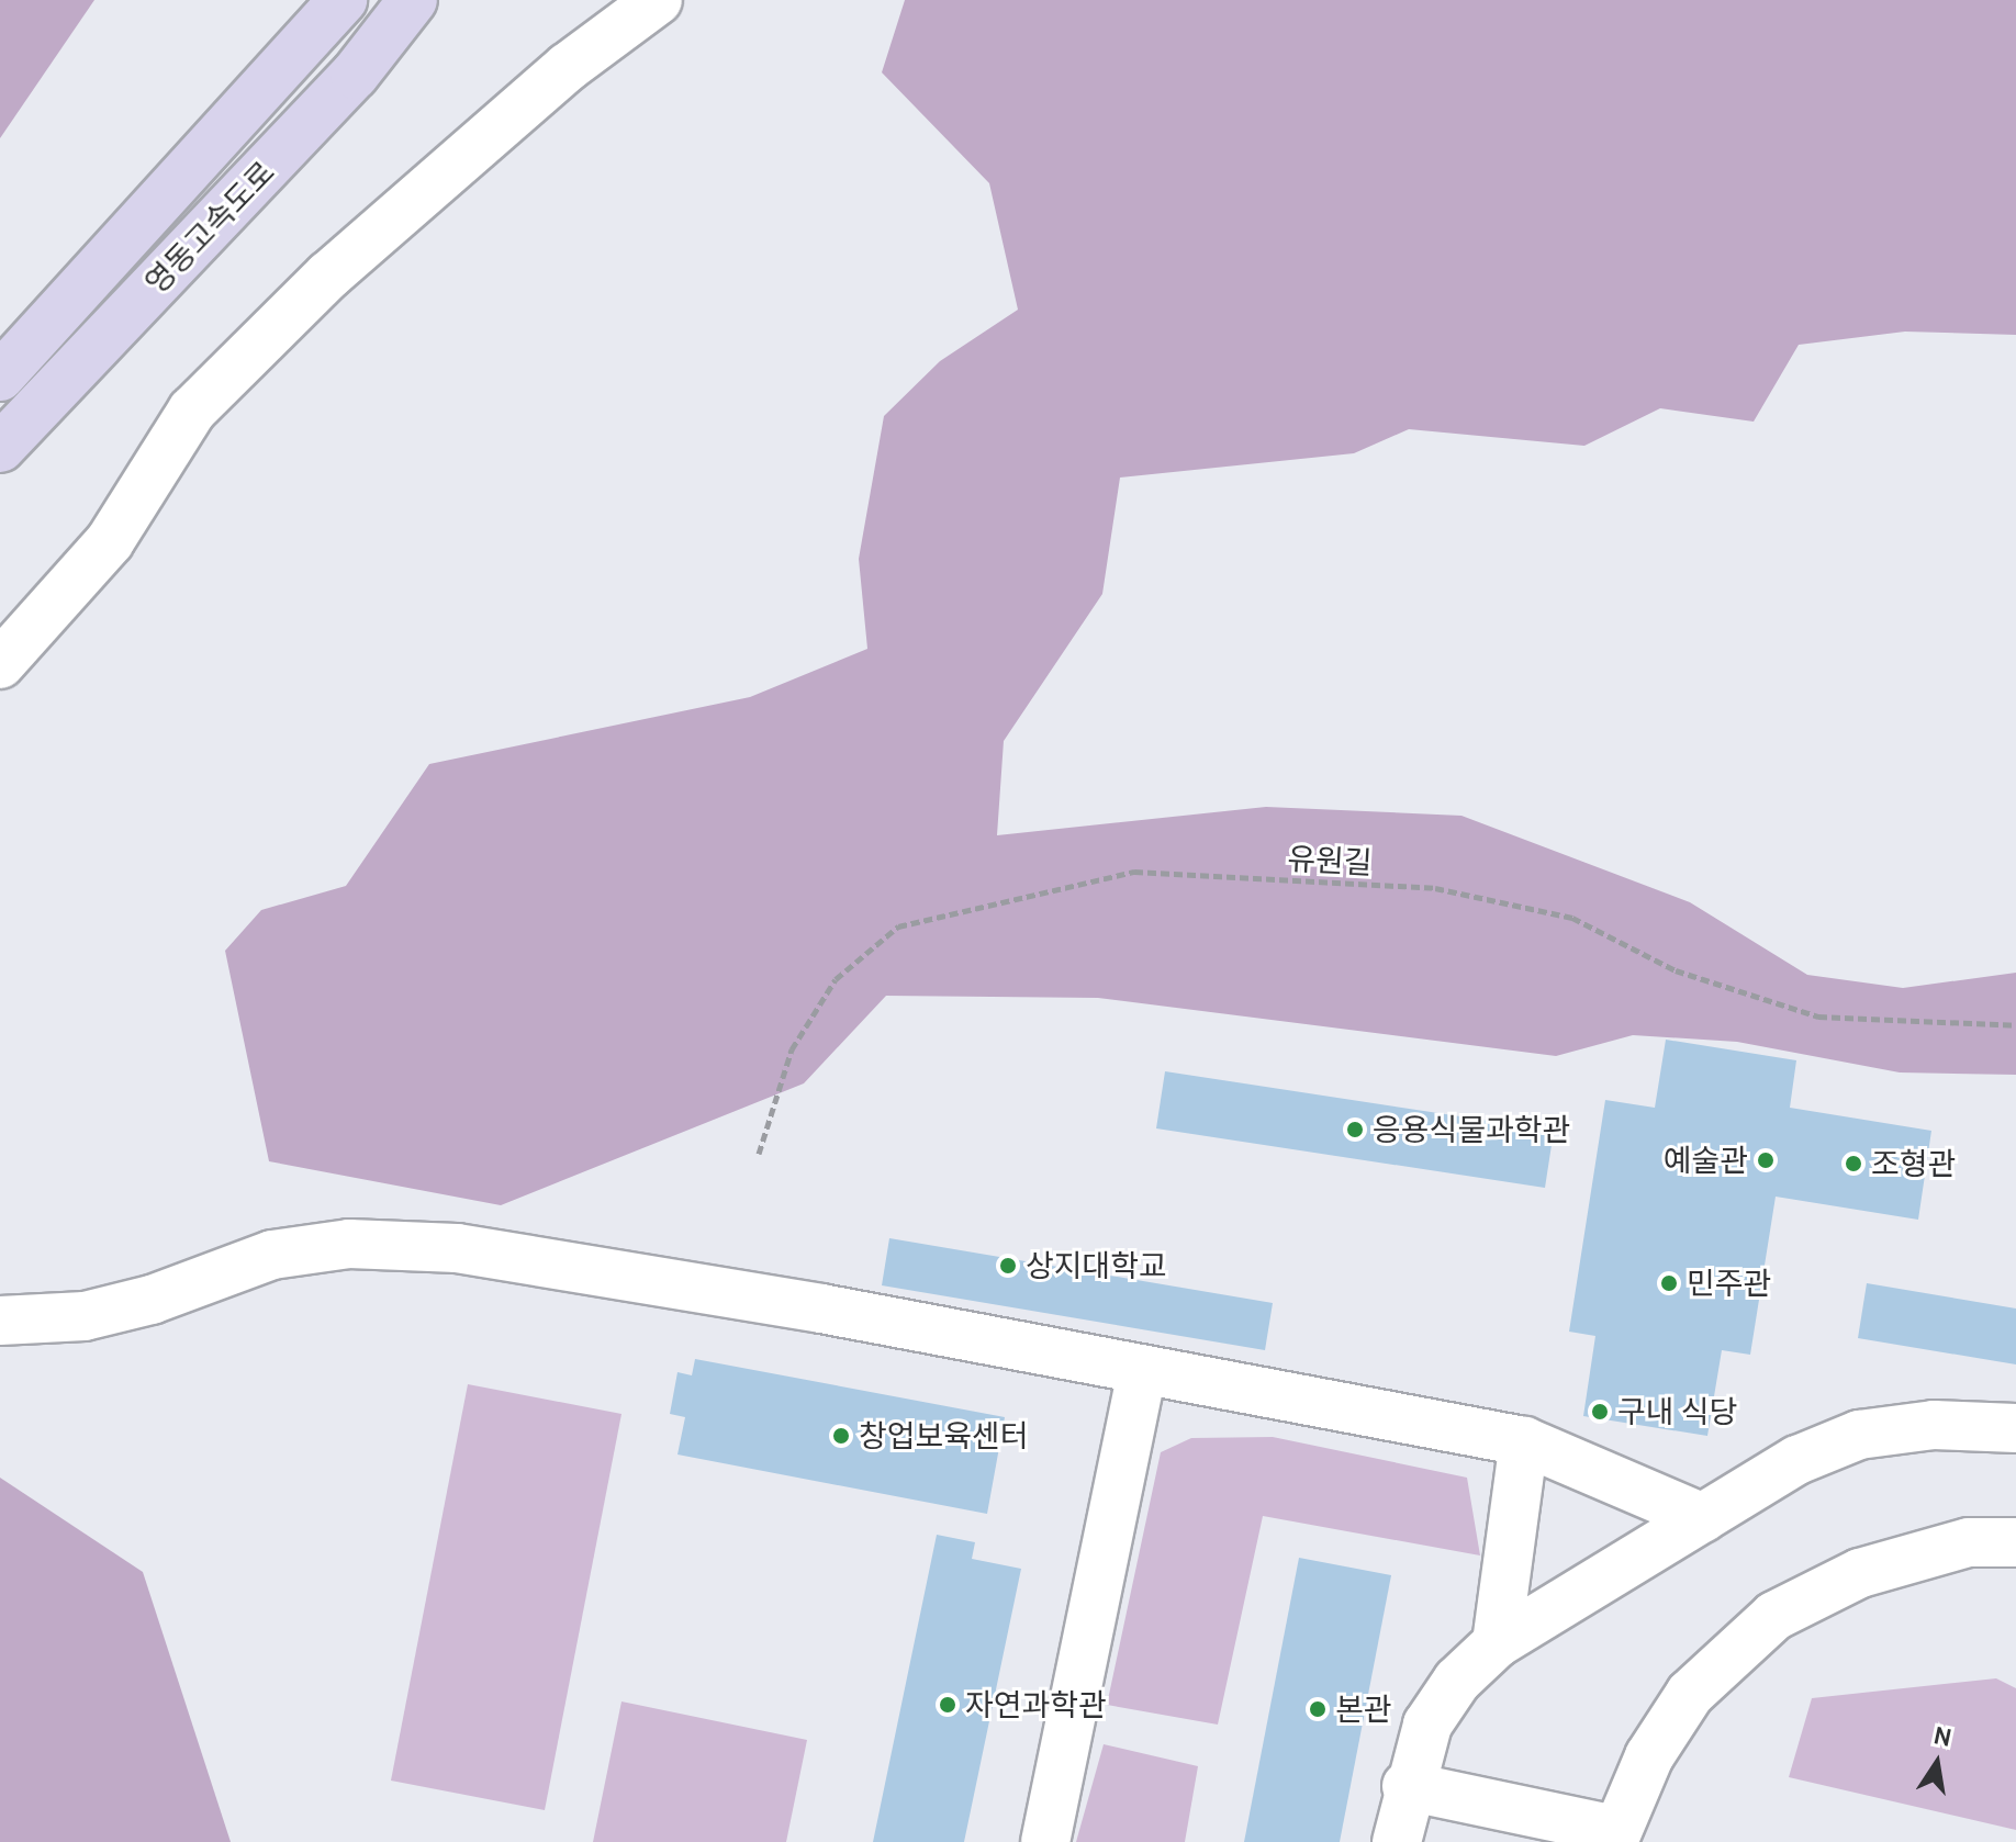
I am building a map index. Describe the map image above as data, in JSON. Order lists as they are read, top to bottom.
{
  "streets": {
    "highway": ["영동고속도로"],
    "path": ["유원길"]
  },
  "places": [
    "응용식물과학관",
    "예술관",
    "조형관",
    "상지대학교",
    "민주관",
    "구내 식당",
    "창업보육센터",
    "자연과학관",
    "본관"
  ],
  "north": "top"
}
